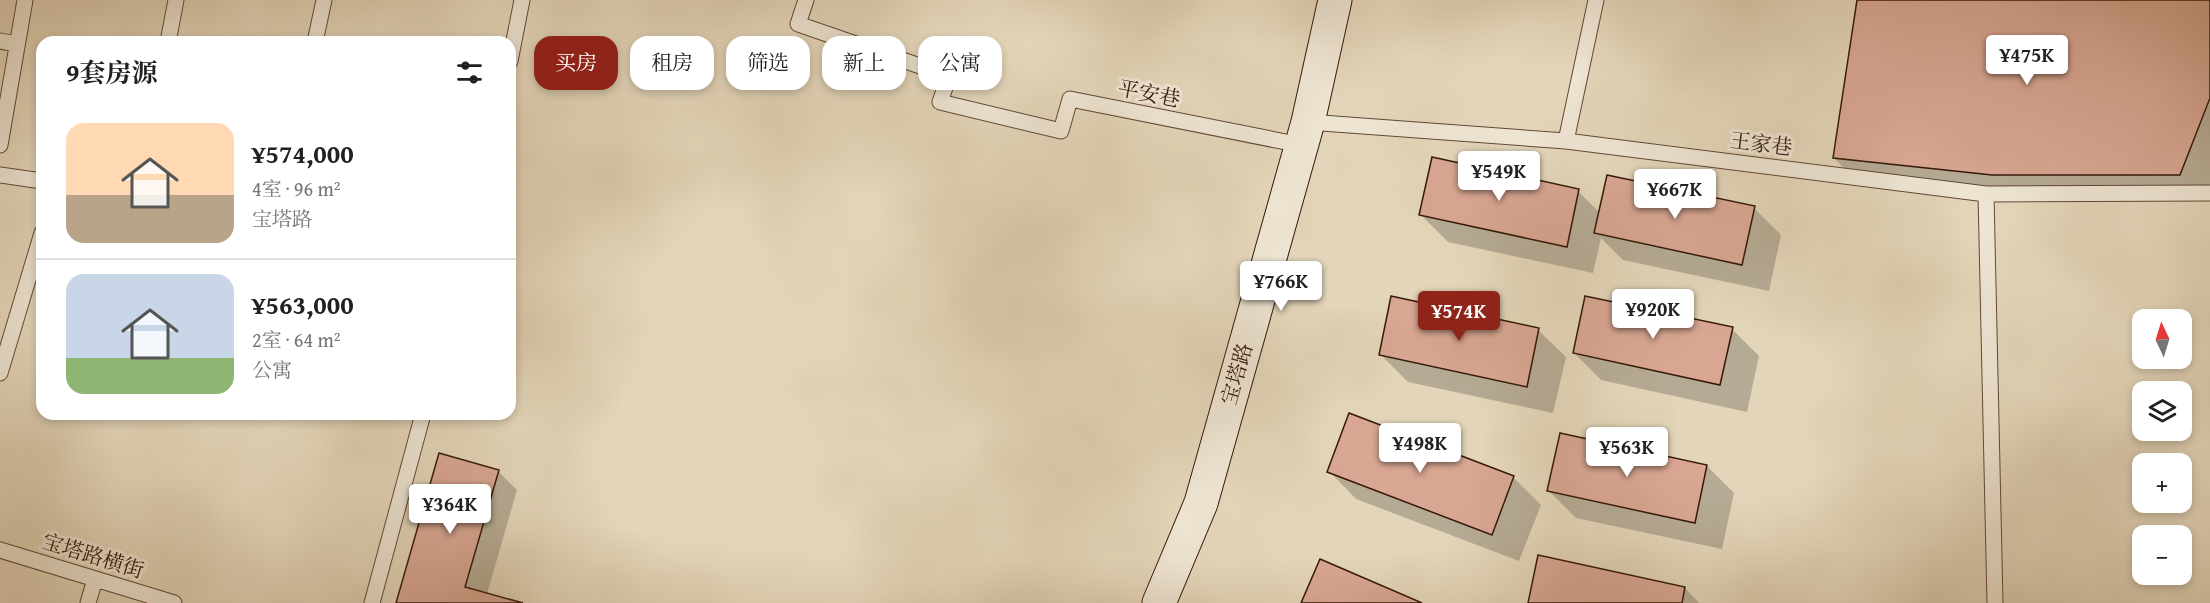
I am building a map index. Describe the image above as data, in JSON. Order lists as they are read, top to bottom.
{
  "streets": {
    "main road": ["宝塔路"],
    "lane": ["平安巷", "王家巷", "宝塔路横街"]
  },
  "crossings": [
    ["平安巷", "王家巷"],
    ["平安巷", "宝塔路"],
    ["王家巷", "宝塔路"]
  ],
  "north": "top",
  "page": {
    "price": [
      "¥475K",
      "¥549K",
      "¥667K",
      "¥766K",
      "¥920K",
      "¥574K",
      "¥498K",
      "¥563K",
      "¥364K"
    ],
    "chip": [
      "买房",
      "租房",
      "筛选",
      "新上",
      "公寓"
    ],
    "heading": "9套房源",
    "list": [
      {
        "name": "¥574,000",
        "note": "4室 · 96 m² · 宝塔路"
      },
      {
        "name": "¥563,000",
        "note": "2室 · 64 m² · 公寓"
      }
    ],
    "map_buttons": ["+", "−"]
  }
}
